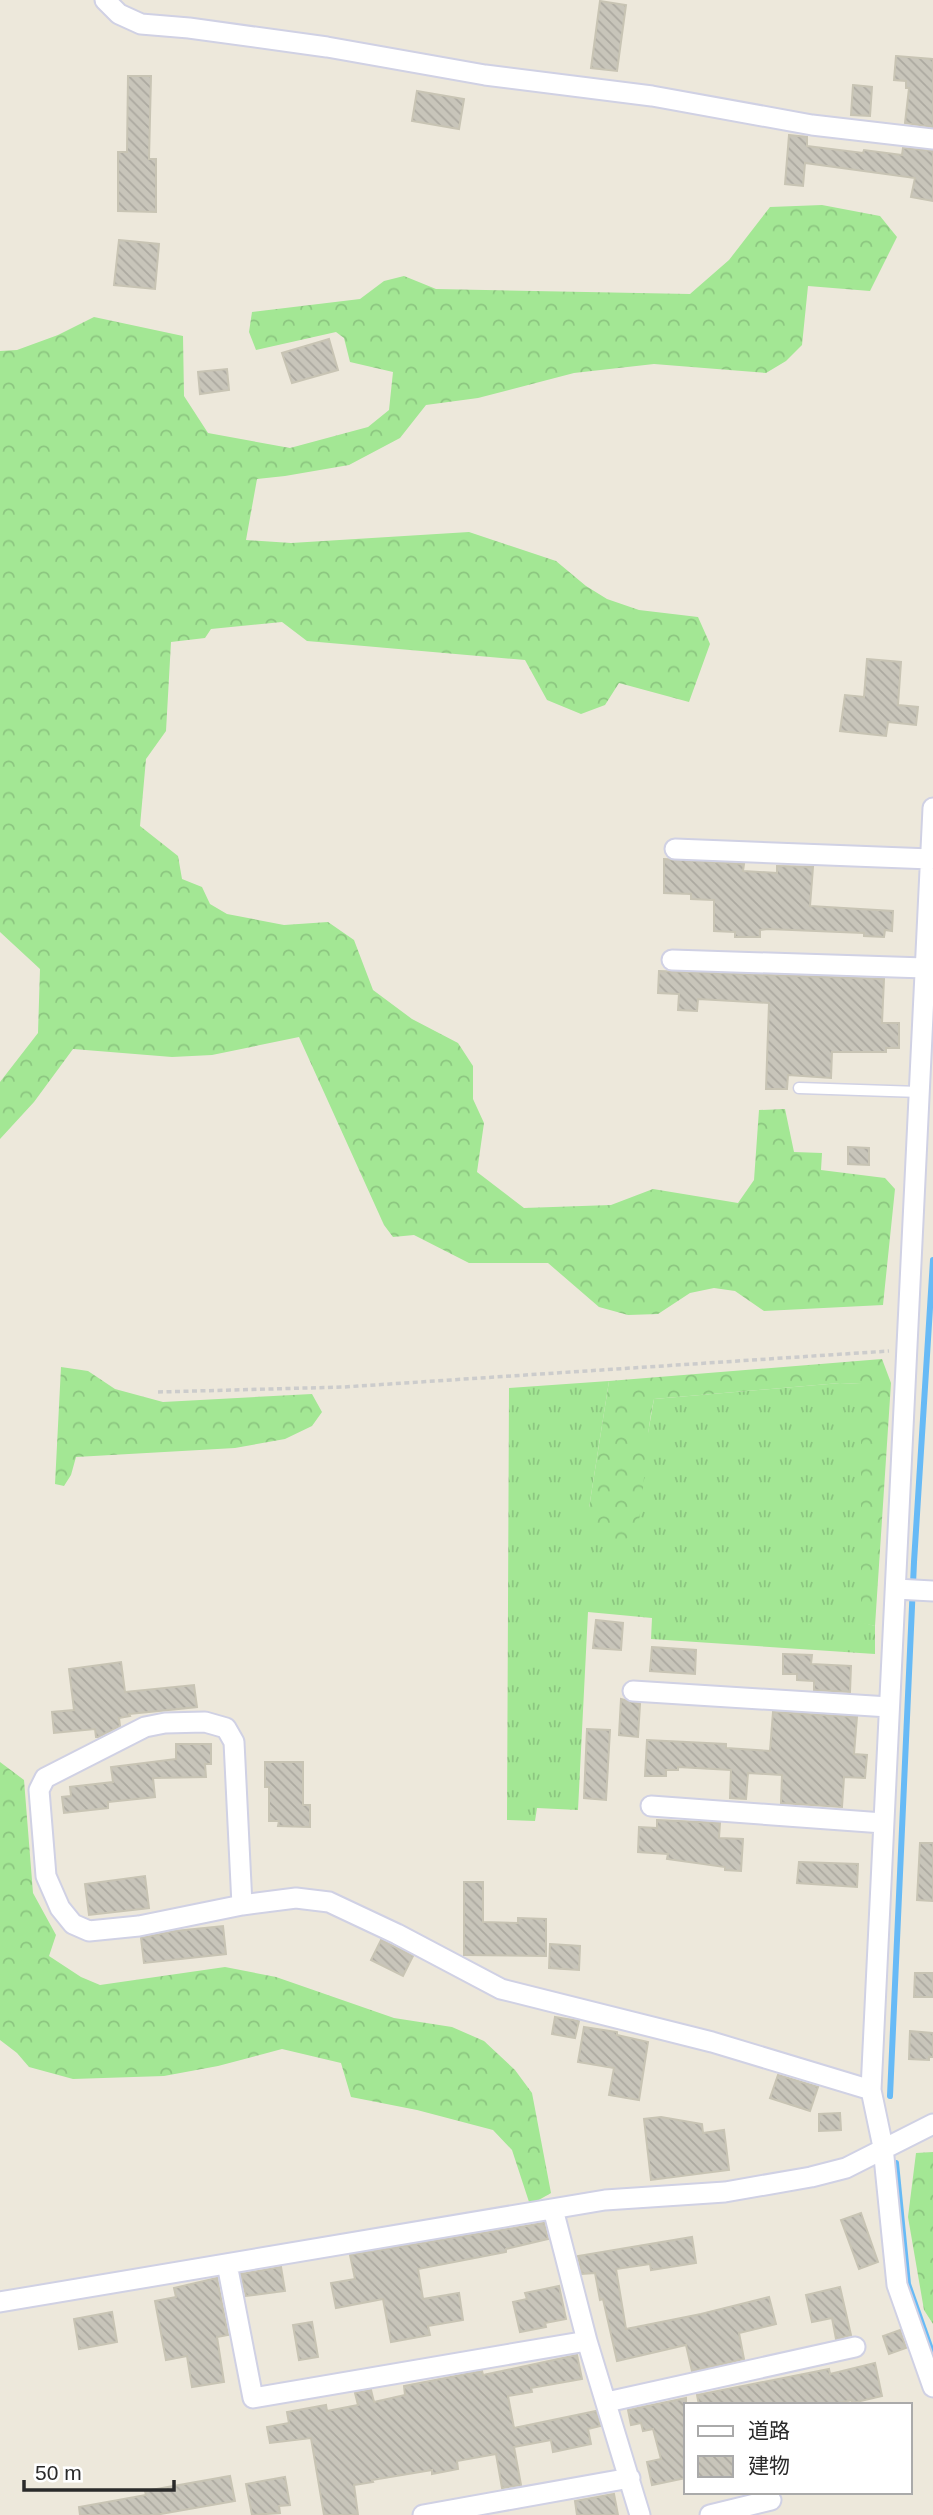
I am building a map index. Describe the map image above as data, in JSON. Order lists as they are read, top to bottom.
{
  "legend": ["道路", "建物"],
  "scale_bar": "50 m"
}
